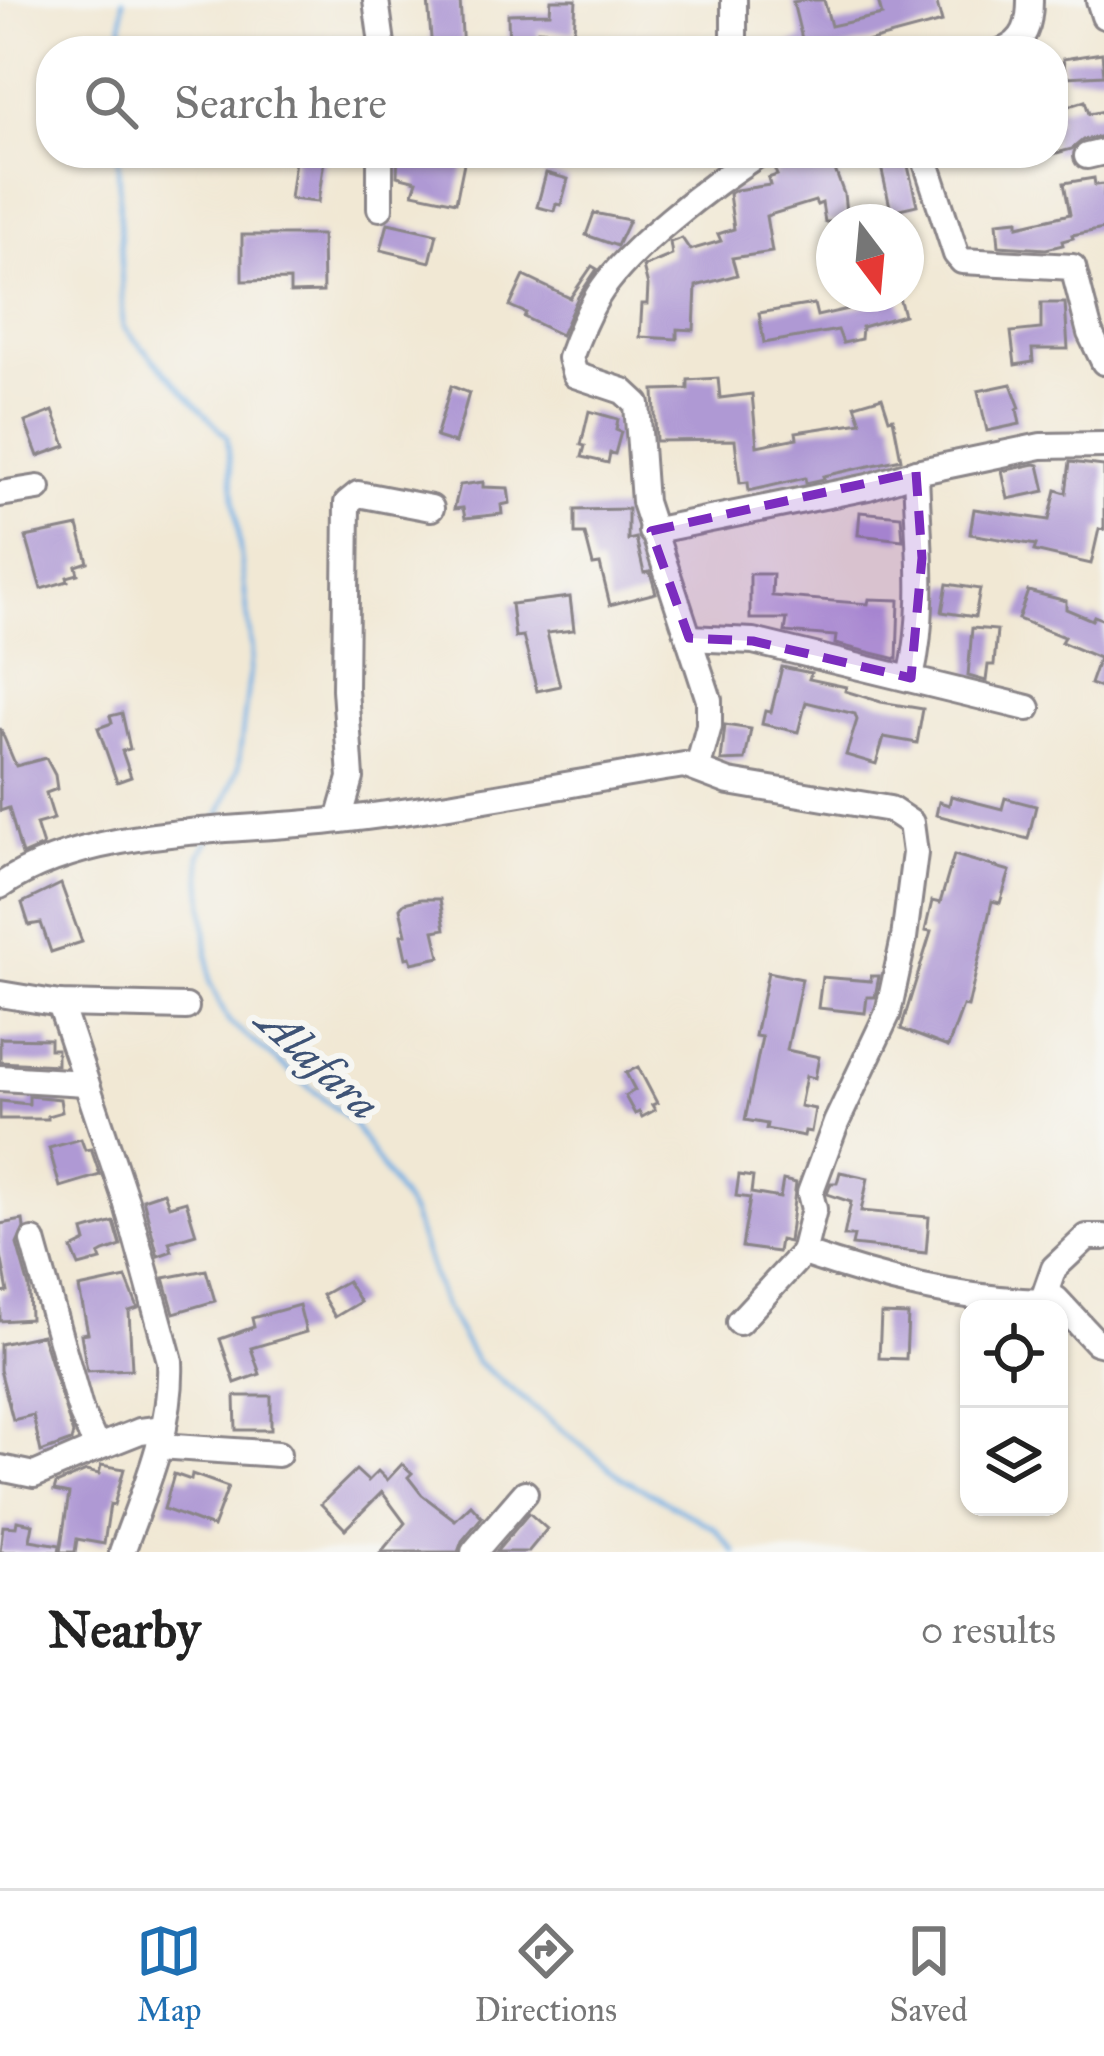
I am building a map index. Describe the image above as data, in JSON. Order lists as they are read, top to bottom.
{
  "water": ["Alafara"],
  "north": "bottom",
  "page": {
    "search": "Search here",
    "heading": ["Nearby", "0 results"],
    "nav": ["Map", "Directions", "Saved"]
  }
}
